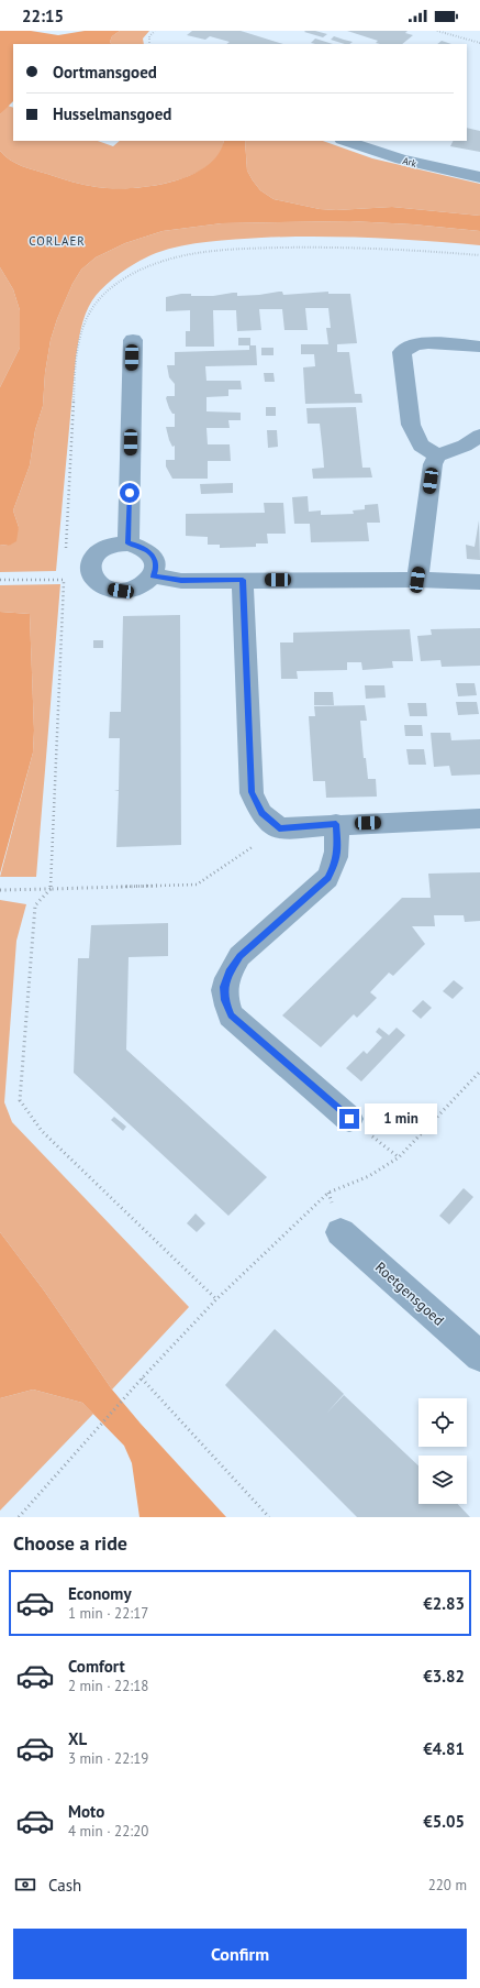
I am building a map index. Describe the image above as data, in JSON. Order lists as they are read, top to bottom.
{
  "streets": {
    "street": ["Ark", "Roetgensgoed"]
  },
  "districts": ["CORLAER"],
  "page": {
    "status": "22:15",
    "banner": ["Oortmansgoed", "Husselmansgoed"],
    "bubble": "1 min",
    "heading": "Choose a ride",
    "list": [
      {
        "name": "Economy",
        "note": "1 min · 22:17",
        "value": "€2.83"
      },
      {
        "name": "Comfort",
        "note": "2 min · 22:18",
        "value": "€3.82"
      },
      {
        "name": "XL",
        "note": "3 min · 22:19",
        "value": "€4.81"
      },
      {
        "name": "Moto",
        "note": "4 min · 22:20",
        "value": "€5.05"
      }
    ],
    "pay": ["Cash", "220 m"],
    "buttons": "Confirm"
  }
}
